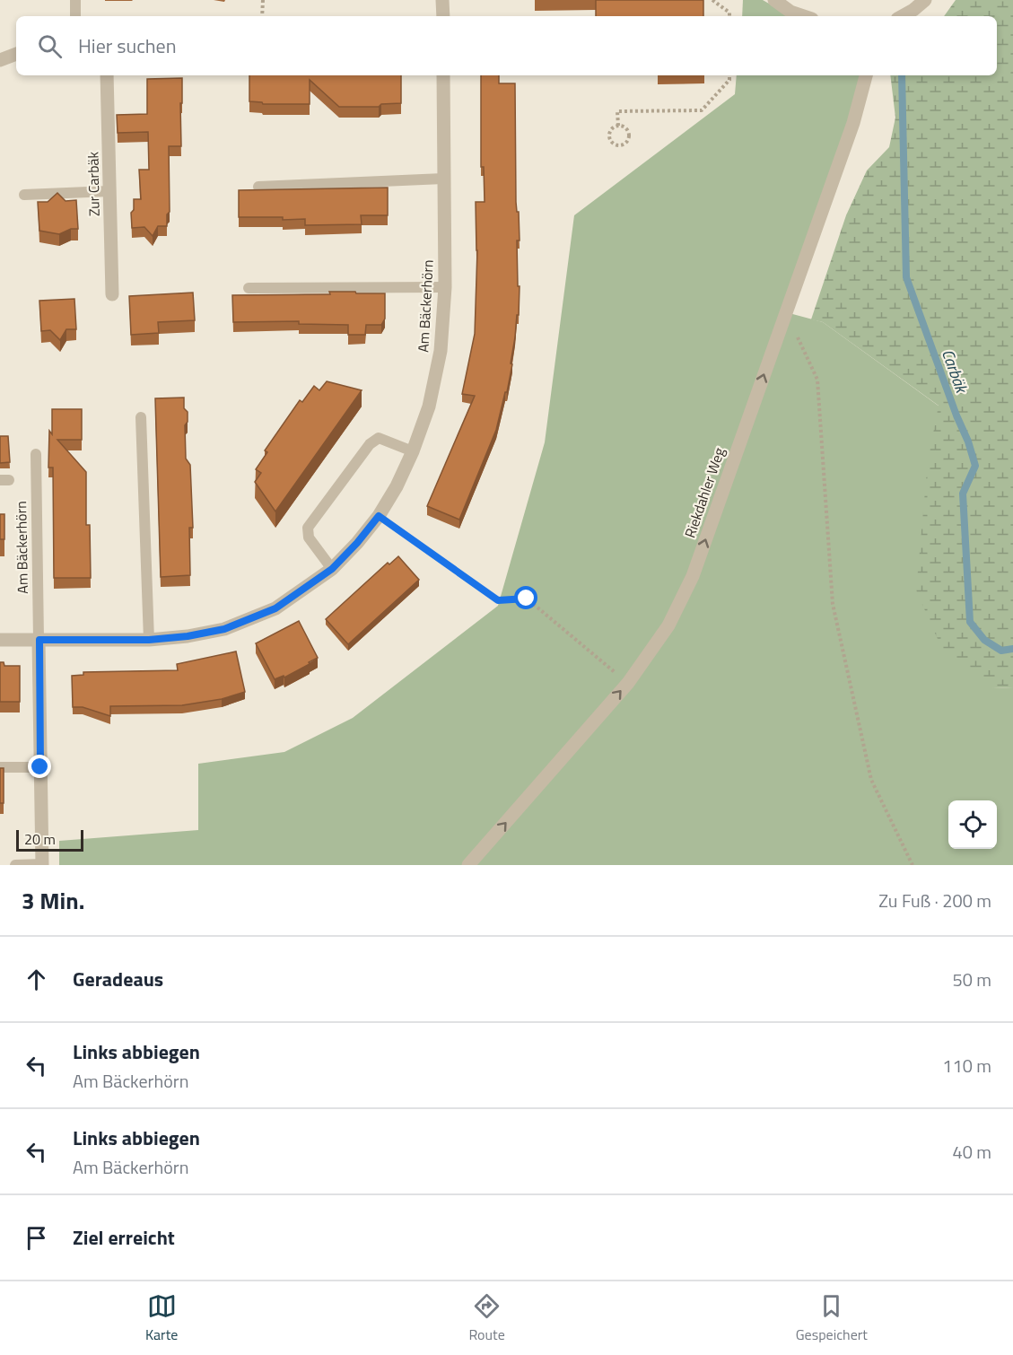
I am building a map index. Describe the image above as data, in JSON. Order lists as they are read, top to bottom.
{
  "streets": {
    "street": ["Zur Carbäk", "Am Bäckerhörn", "Riekdahler Weg"]
  },
  "one_way": ["Riekdahler Weg"],
  "water": ["Carbäk"],
  "scale_bar": "20 m",
  "page": {
    "search": "Hier suchen",
    "scale": "20 m",
    "heading": ["3 Min.", "Zu Fuß · 200 m"],
    "list": [
      ["Geradeaus", "50 m"],
      ["Links abbiegen", "Am Bäckerhörn", "110 m"],
      ["Links abbiegen", "Am Bäckerhörn", "40 m"],
      "Ziel erreicht"
    ],
    "nav": ["Karte", "Route", "Gespeichert"]
  }
}
